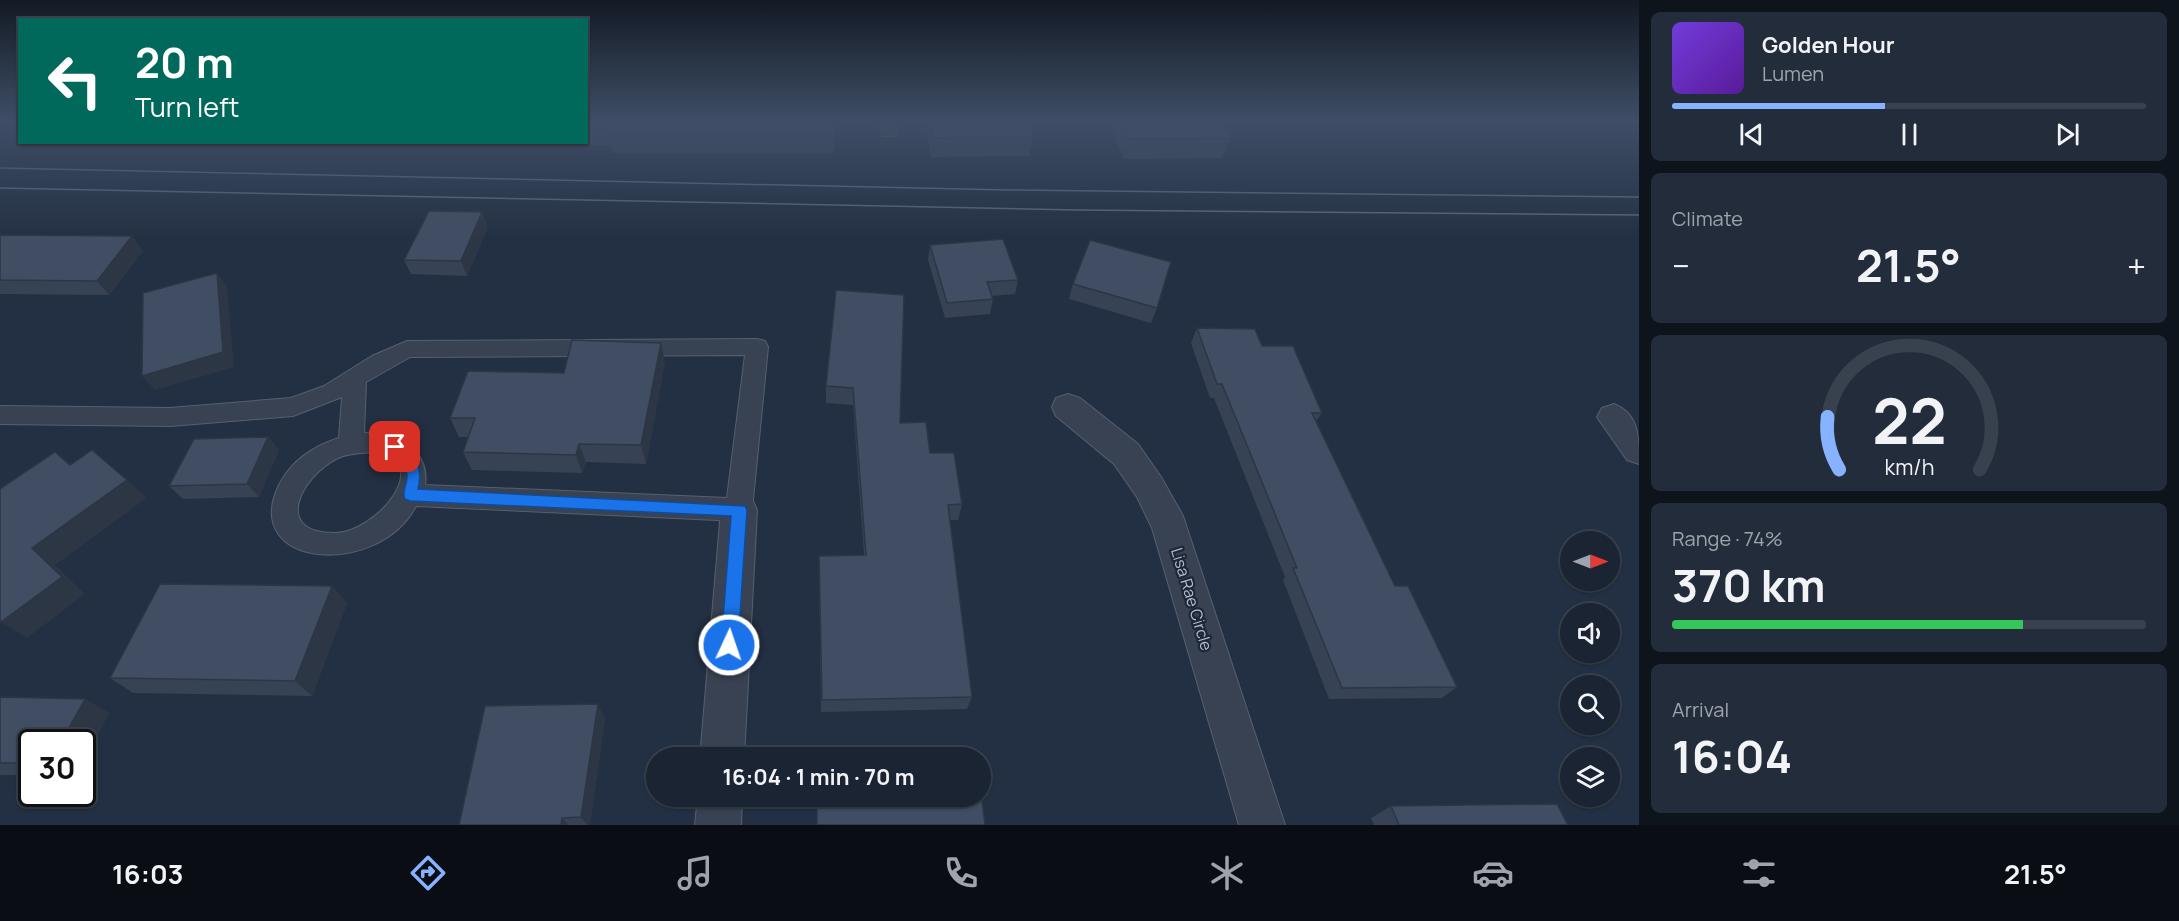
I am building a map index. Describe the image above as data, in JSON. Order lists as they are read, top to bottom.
{
  "streets": {
    "street": ["Lisa Rae Circle"]
  },
  "north": "right",
  "page": {
    "turn": ["20 m", "Turn left"],
    "song": ["Golden Hour", "Lumen"],
    "tile": [
      "Climate",
      ["Range · 74%", "370 km"],
      ["Arrival", "16:04"]
    ],
    "heat": ["−", "21.5°", "+"],
    "limit": "30",
    "trip": "16:04 · 1 min · 70 m",
    "tabs": ["16:03", "21.5°"],
    "gauge": ["22", "km/h"]
  }
}
